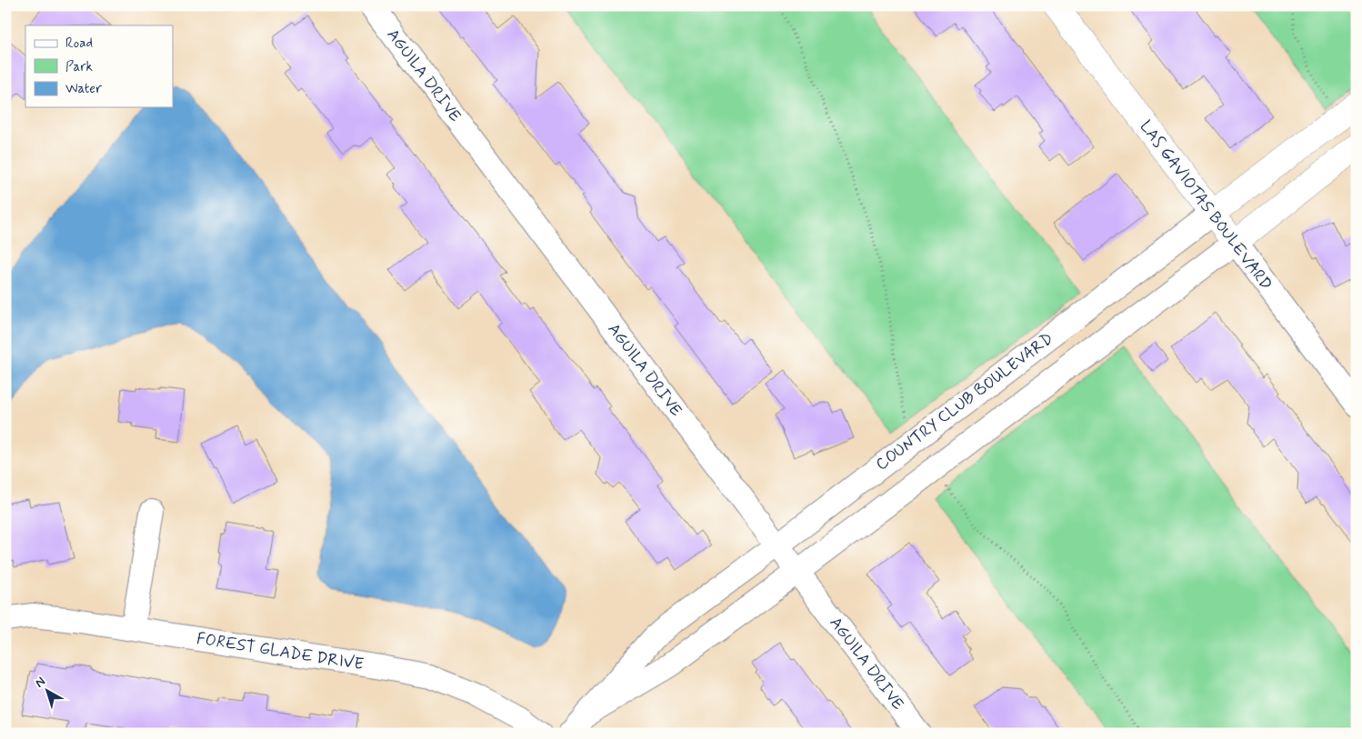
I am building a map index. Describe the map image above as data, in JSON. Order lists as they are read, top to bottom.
{
  "streets": {
    "street": [
      "AGUILA DRIVE",
      "LAS GAVIOTAS BOULEVARD",
      "COUNTRY CLUB BOULEVARD",
      "FOREST GLADE DRIVE"
    ]
  },
  "crossings": [
    ["AGUILA DRIVE", "COUNTRY CLUB BOULEVARD"],
    ["LAS GAVIOTAS BOULEVARD", "COUNTRY CLUB BOULEVARD"]
  ],
  "legend": ["Road", "Park", "Water"],
  "north": "top left"
}
